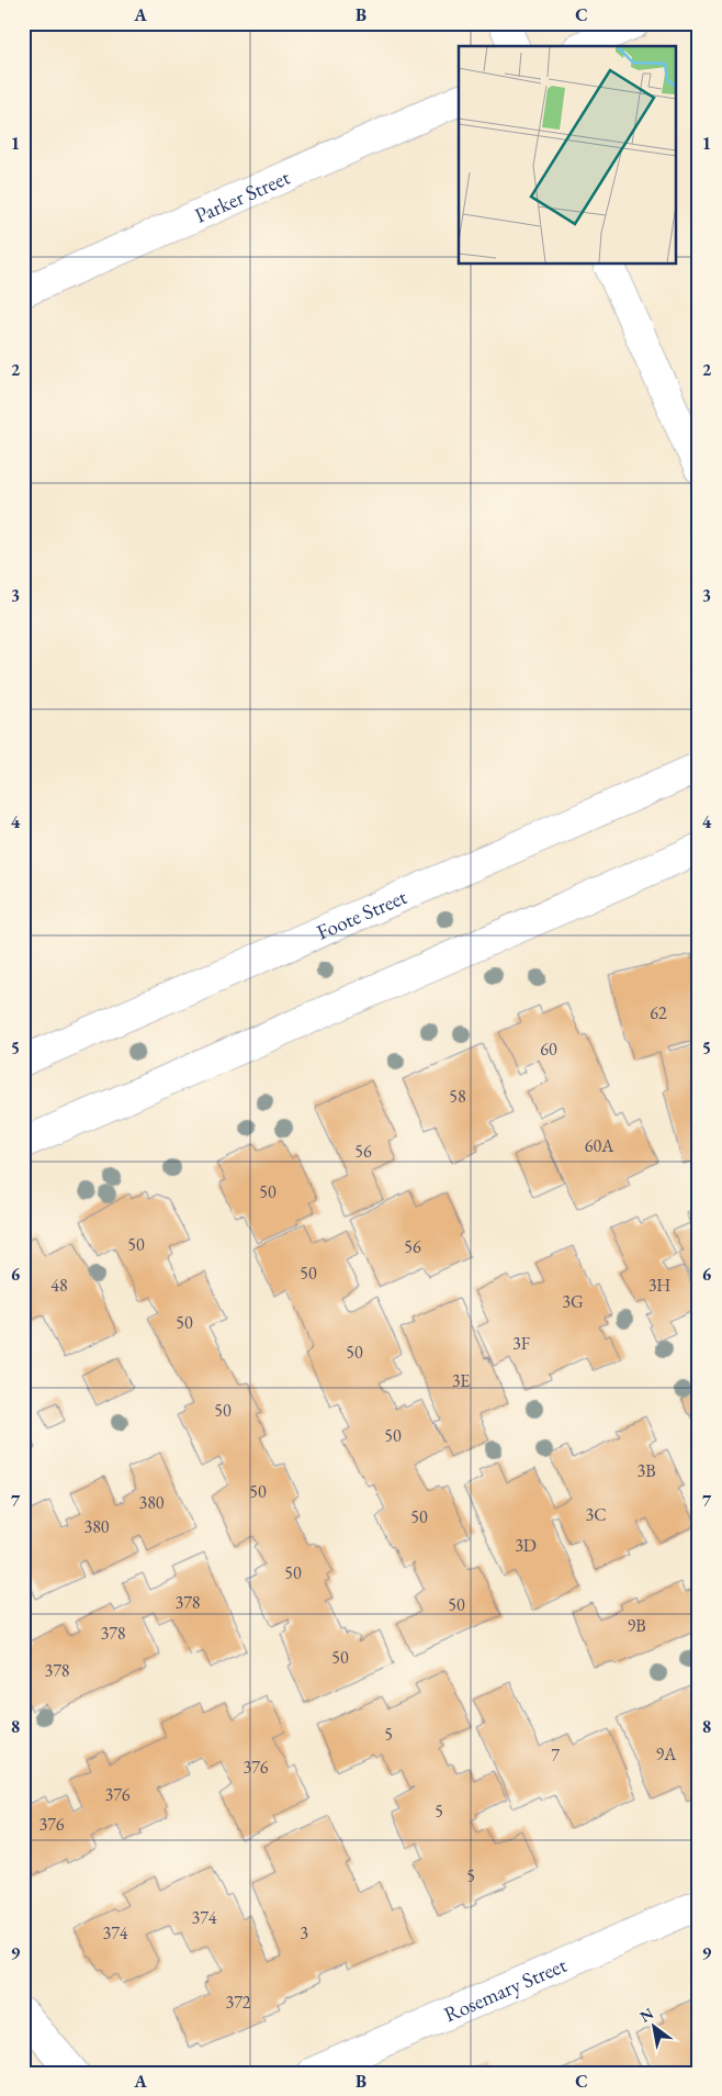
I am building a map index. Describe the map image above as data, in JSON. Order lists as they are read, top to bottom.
{
  "streets": {
    "main road": ["Parker Street", "Foote Street", "Rosemary Street"]
  },
  "house_numbers": [
    "62",
    "60",
    "58",
    "60A",
    "56",
    "50",
    "50",
    "56",
    "50",
    "48",
    "3H",
    "3G",
    "50",
    "3F",
    "50",
    "3E",
    "50",
    "50",
    "3B",
    "50",
    "380",
    "3C",
    "50",
    "380",
    "3D",
    "50",
    "378",
    "50",
    "9B",
    "378",
    "50",
    "378",
    "5",
    "9A",
    "7",
    "376",
    "376",
    "5",
    "376",
    "5",
    "374",
    "374",
    "3",
    "372"
  ],
  "north": "top left",
  "grid": {
    "columns": ["A", "B", "C"],
    "rows": [
      "1",
      "2",
      "3",
      "4",
      "5",
      "6",
      "7",
      "8",
      "9"
    ]
  }
}
